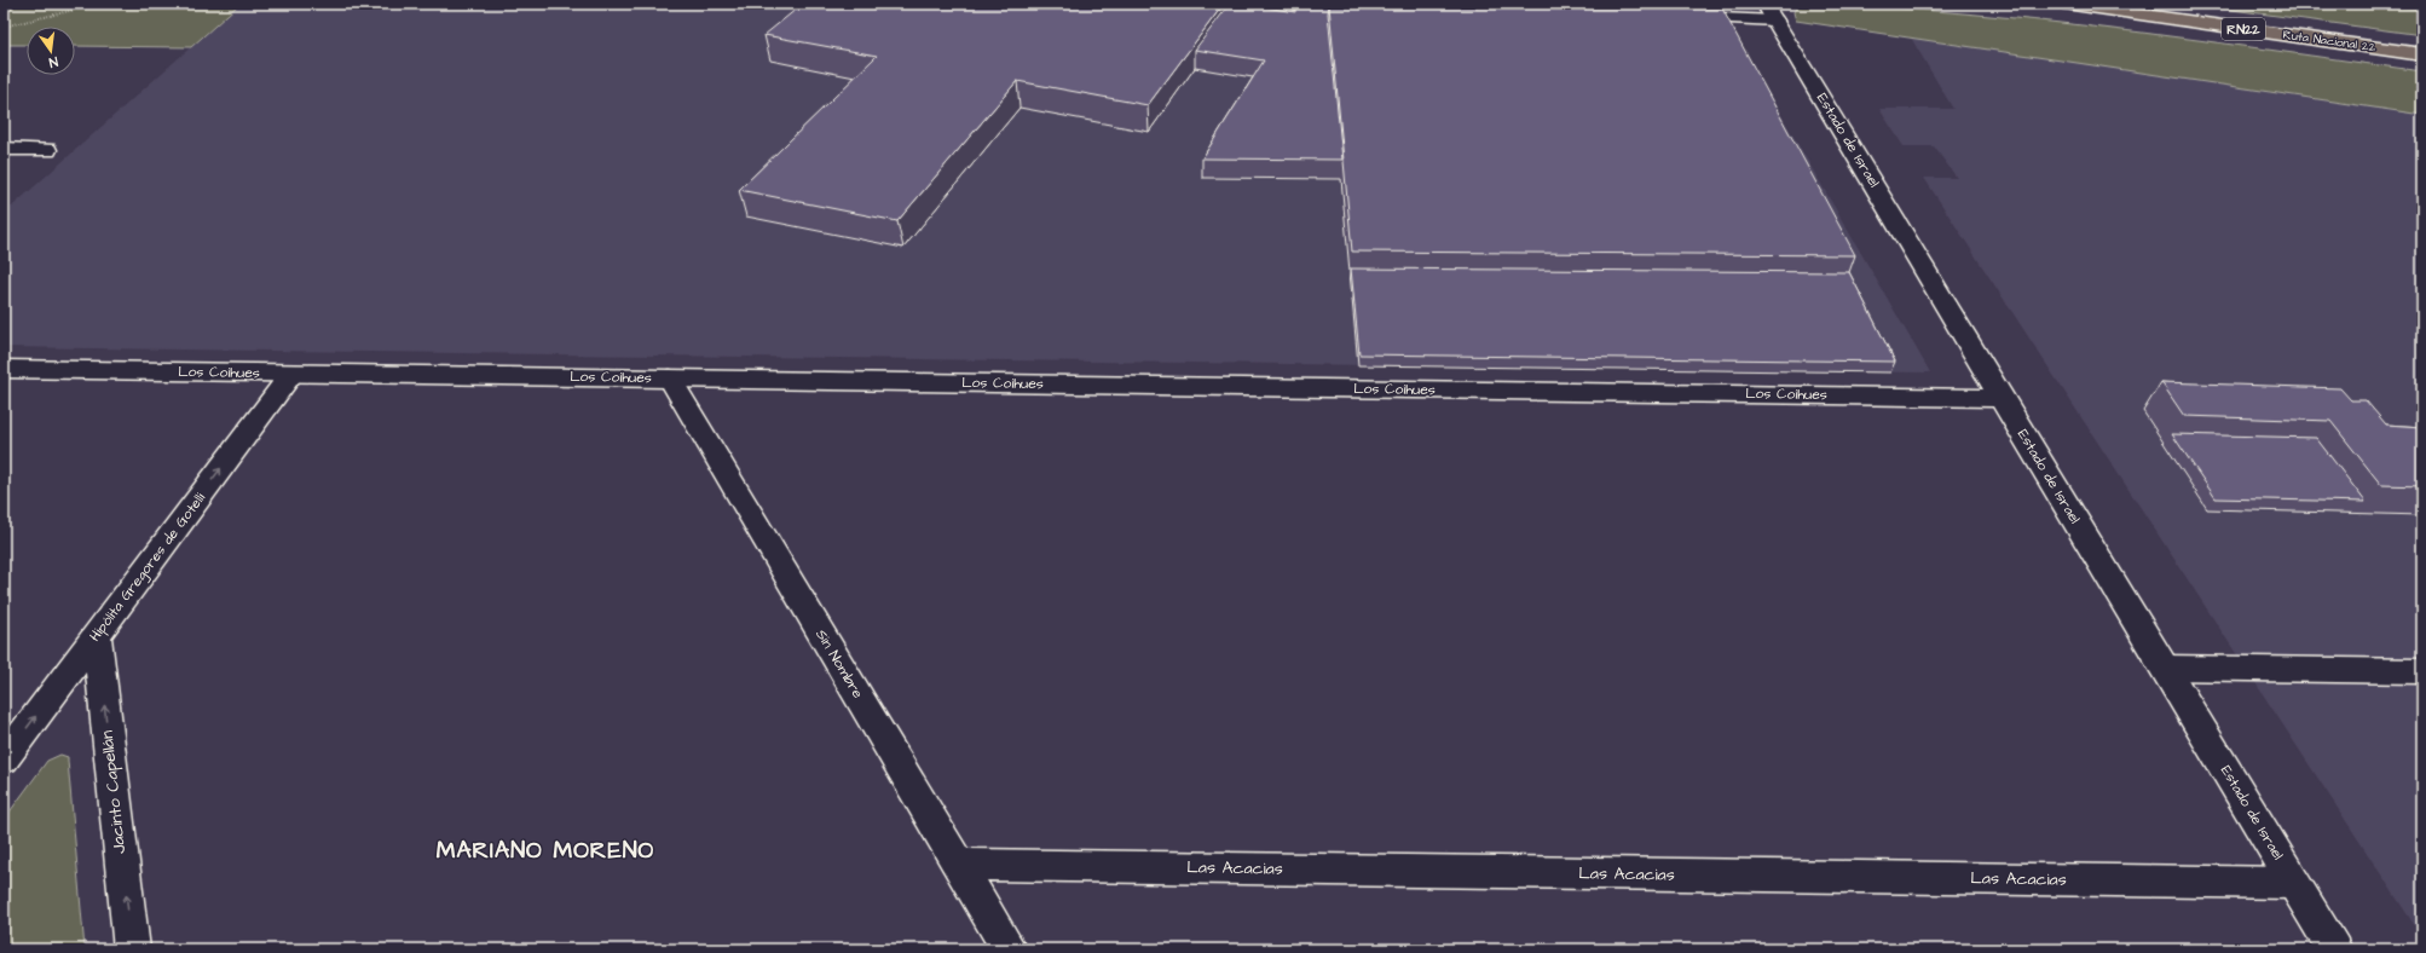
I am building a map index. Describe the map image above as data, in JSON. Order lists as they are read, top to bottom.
{
  "streets": {
    "highway": ["RN22", "Ruta Nacional 22"],
    "street": [
      "Estado de Israel",
      "Los Coíhues",
      "Hipólita Gregores de Gotelli",
      "Sin Nombre",
      "Jacinto Capellán",
      "Las Acacias"
    ]
  },
  "crossings": [
    ["Estado de Israel", "Los Coíhues"],
    ["Estado de Israel", "Las Acacias"],
    ["Los Coíhues", "Hipólita Gregores de Gotelli"],
    ["Los Coíhues", "Sin Nombre"],
    ["Hipólita Gregores de Gotelli", "Jacinto Capellán"],
    ["Sin Nombre", "Las Acacias"]
  ],
  "one_way": ["Hipólita Gregores de Gotelli", "Jacinto Capellán"],
  "districts": ["MARIANO MORENO"],
  "north": "bottom"
}
